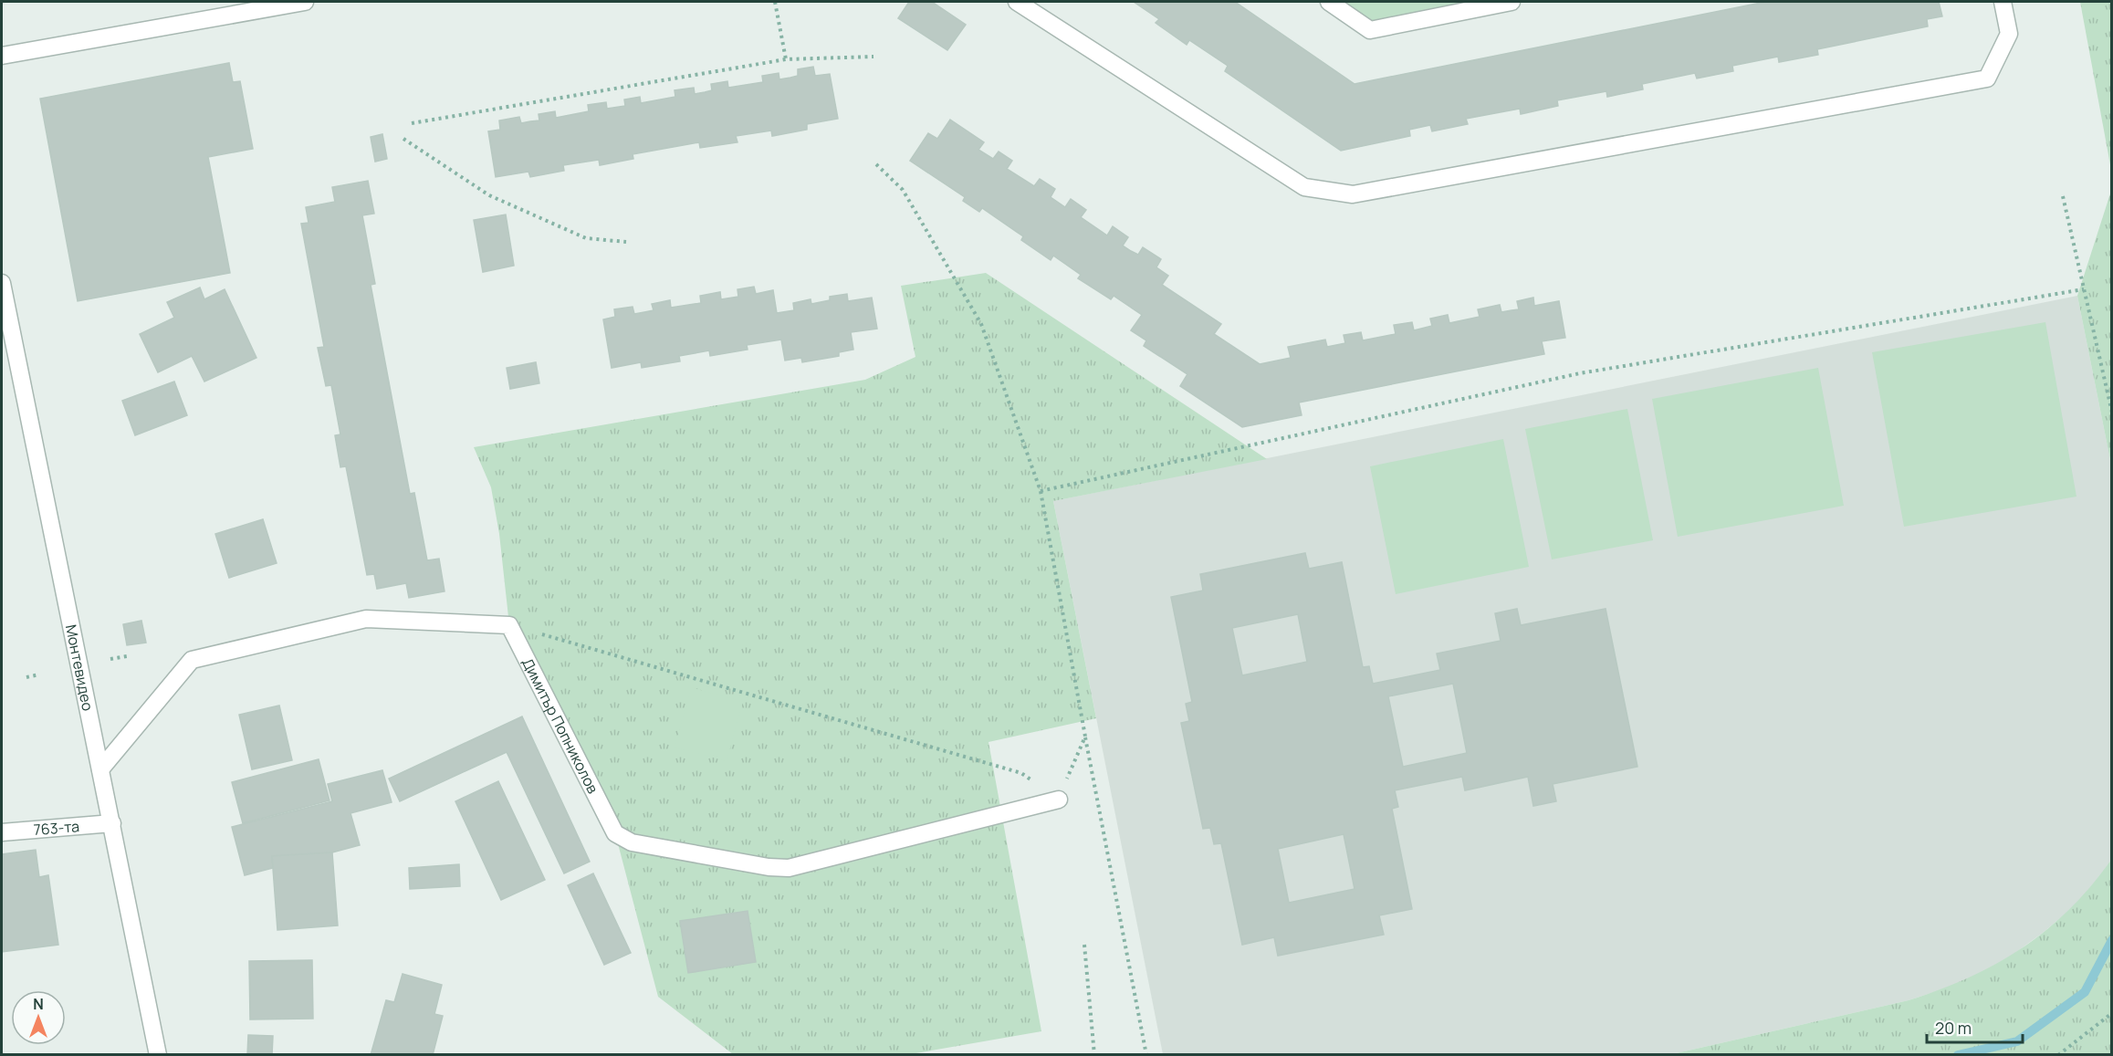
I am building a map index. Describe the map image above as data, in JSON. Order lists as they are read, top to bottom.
{
  "streets": {
    "street": ["Монтевидео", "Димитър Попниколов", "763-та"]
  },
  "crossings": [
    ["Монтевидео", "763-та"]
  ],
  "scale_bar": "20 m",
  "north": "top"
}
